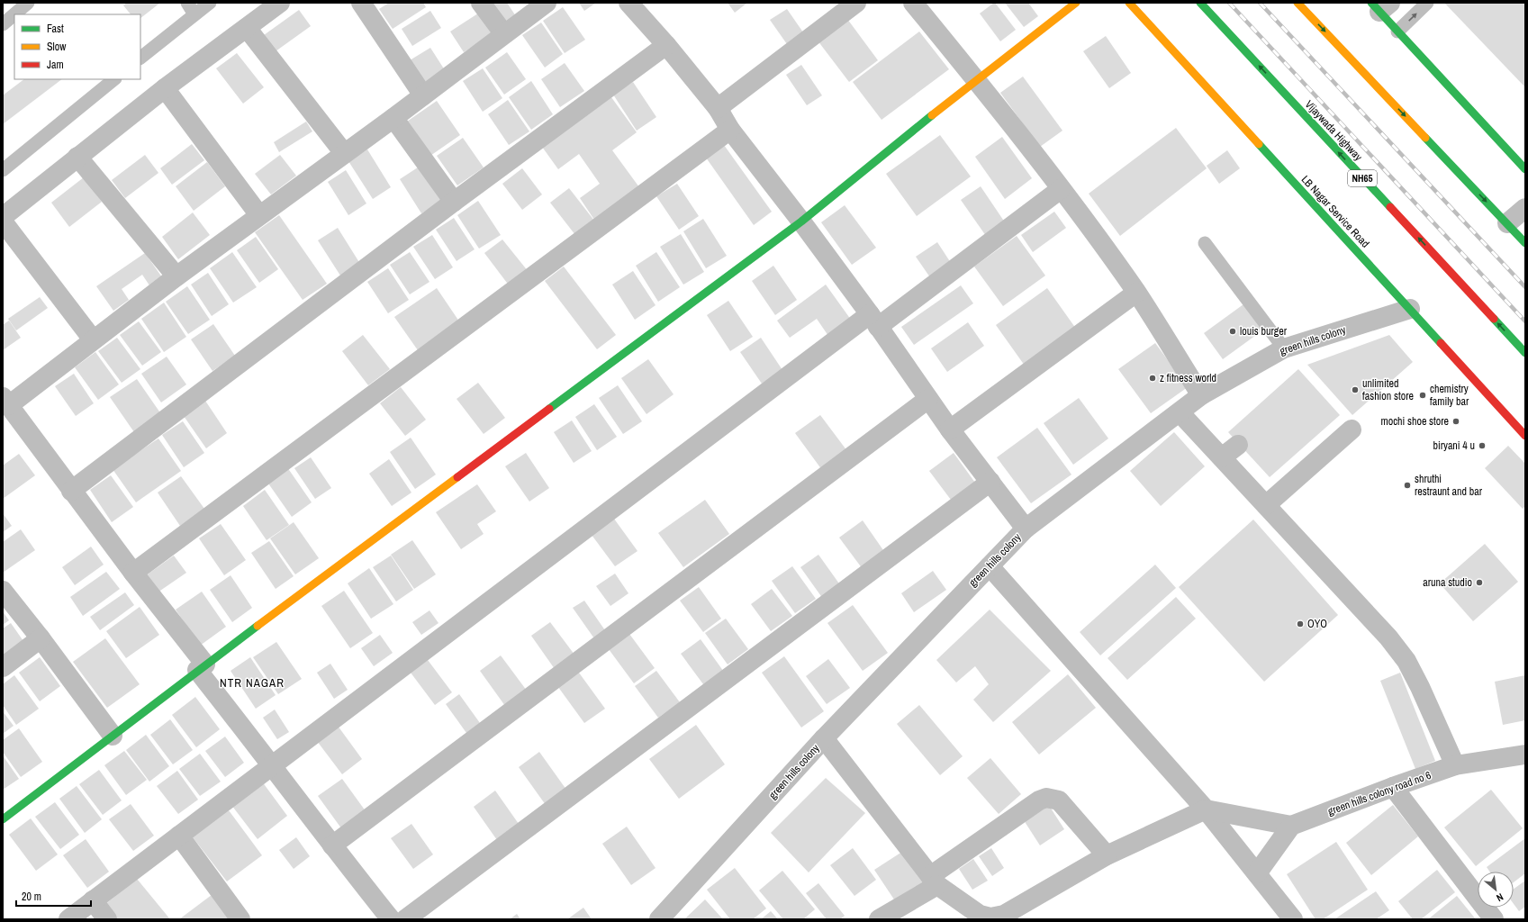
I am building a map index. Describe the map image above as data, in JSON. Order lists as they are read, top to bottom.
{
  "streets": {
    "main road": ["Vijaywada Highway", "NH65", "LB Nagar Service Road"],
    "street": ["green hills colony", "green hills colony road no 6"]
  },
  "crossings": [
    ["LB Nagar Service Road", "green hills colony"]
  ],
  "one_way": ["Vijaywada Highway"],
  "districts": ["NTR NAGAR"],
  "places": [
    "louis burger",
    "z fitness world",
    "unlimited fashion store",
    "chemistry family bar",
    "mochi shoe store",
    "biryani 4 u",
    "shruthi restraunt and bar",
    "aruna studio",
    "OYO"
  ],
  "legend": ["Fast", "Slow", "Jam"],
  "scale_bar": "20 m",
  "north": "bottom right"
}
